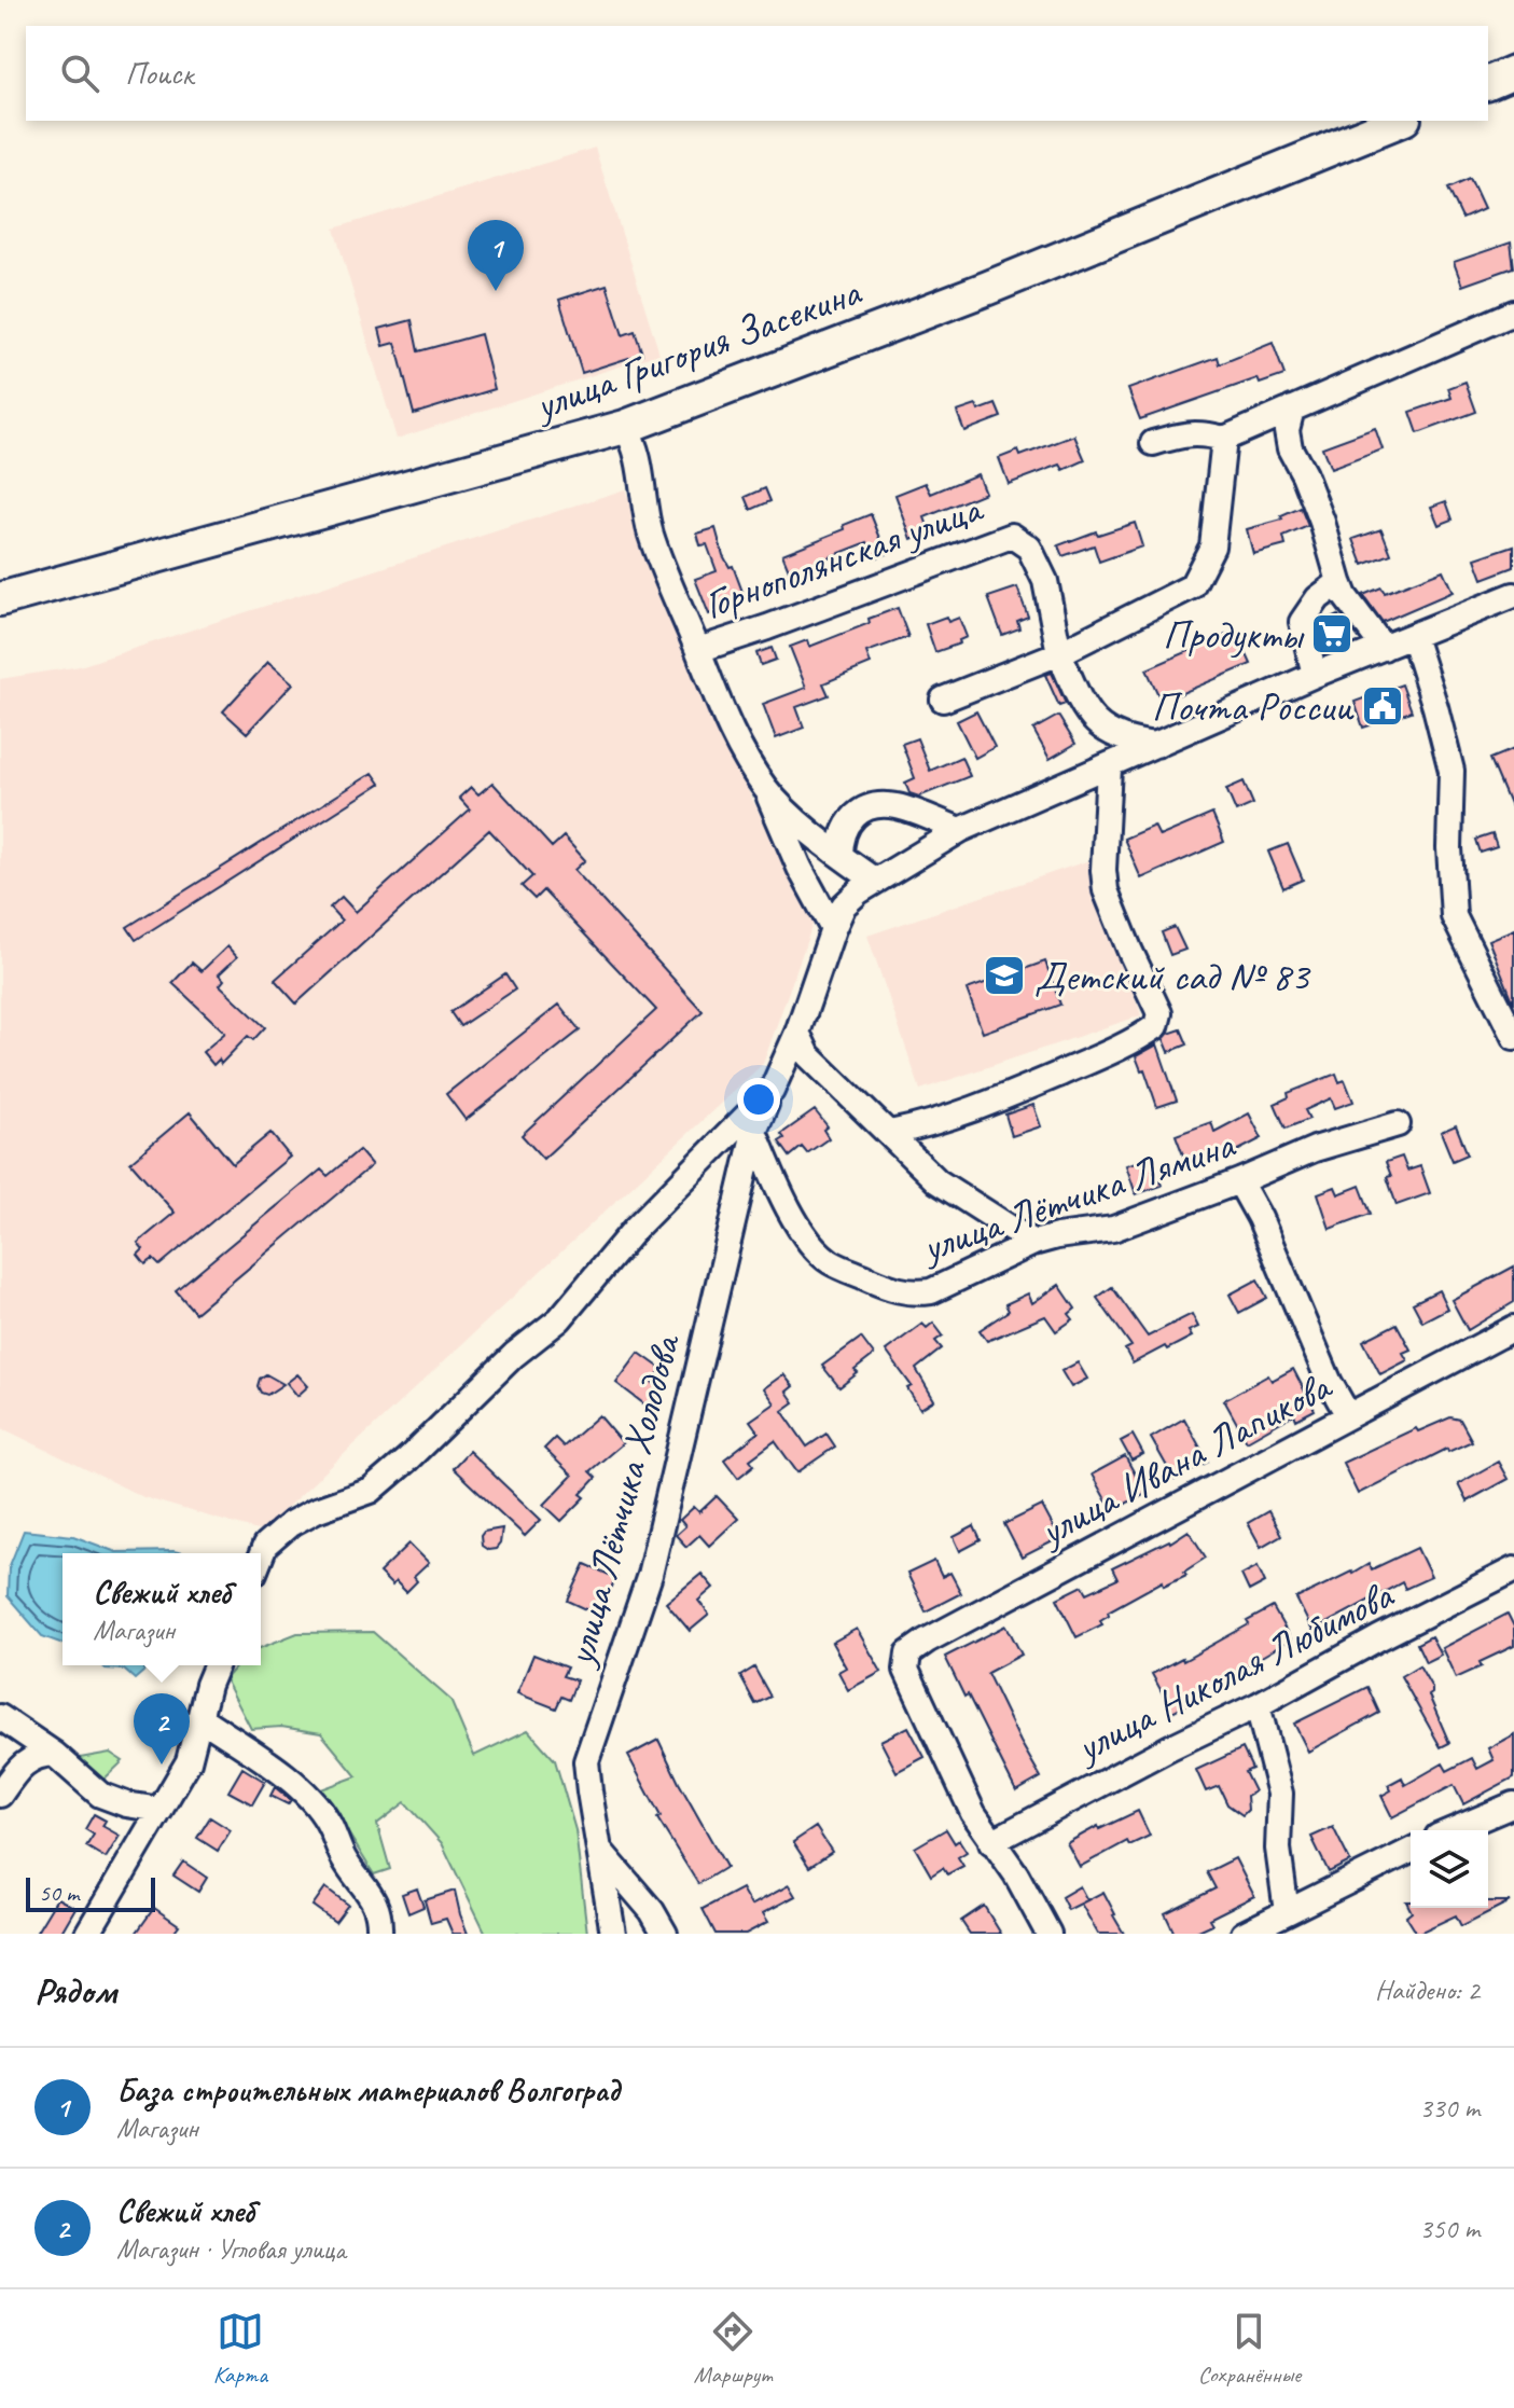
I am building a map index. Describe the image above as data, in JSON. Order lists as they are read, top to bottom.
{
  "streets": {
    "main road": ["улица Григория Засекина"],
    "street": [
      "Горнополянская улица",
      "улица Лётчика Лямина",
      "улица Ивана Лапикова",
      "улица Лётчика Холодова",
      "улица Николая Любимова"
    ]
  },
  "crossings": [
    ["улица Лётчика Лямина", "улица Лётчика Холодова"],
    ["улица Ивана Лапикова", "улица Николая Любимова"]
  ],
  "places": {
    "supermarket": ["Продукты"],
    "public building": ["Почта России"],
    "school or university": ["Детский сад № 83"]
  },
  "scale_bar": "50 m",
  "page": {
    "search": "Поиск",
    "pins": ["1", "2"],
    "popup": ["Свежий хлеб", "Магазин"],
    "scale": "50 m",
    "heading": ["Рядом", "Найдено: 2"],
    "list": [
      {
        "mark": "1",
        "name": "База строительных материалов Волгоград",
        "note": "Магазин",
        "value": "330 m"
      },
      {
        "mark": "2",
        "name": "Свежий хлеб",
        "note": "Магазин · Угловая улица",
        "value": "350 m"
      }
    ],
    "nav": ["Карта", "Маршрут", "Сохранённые"]
  }
}
